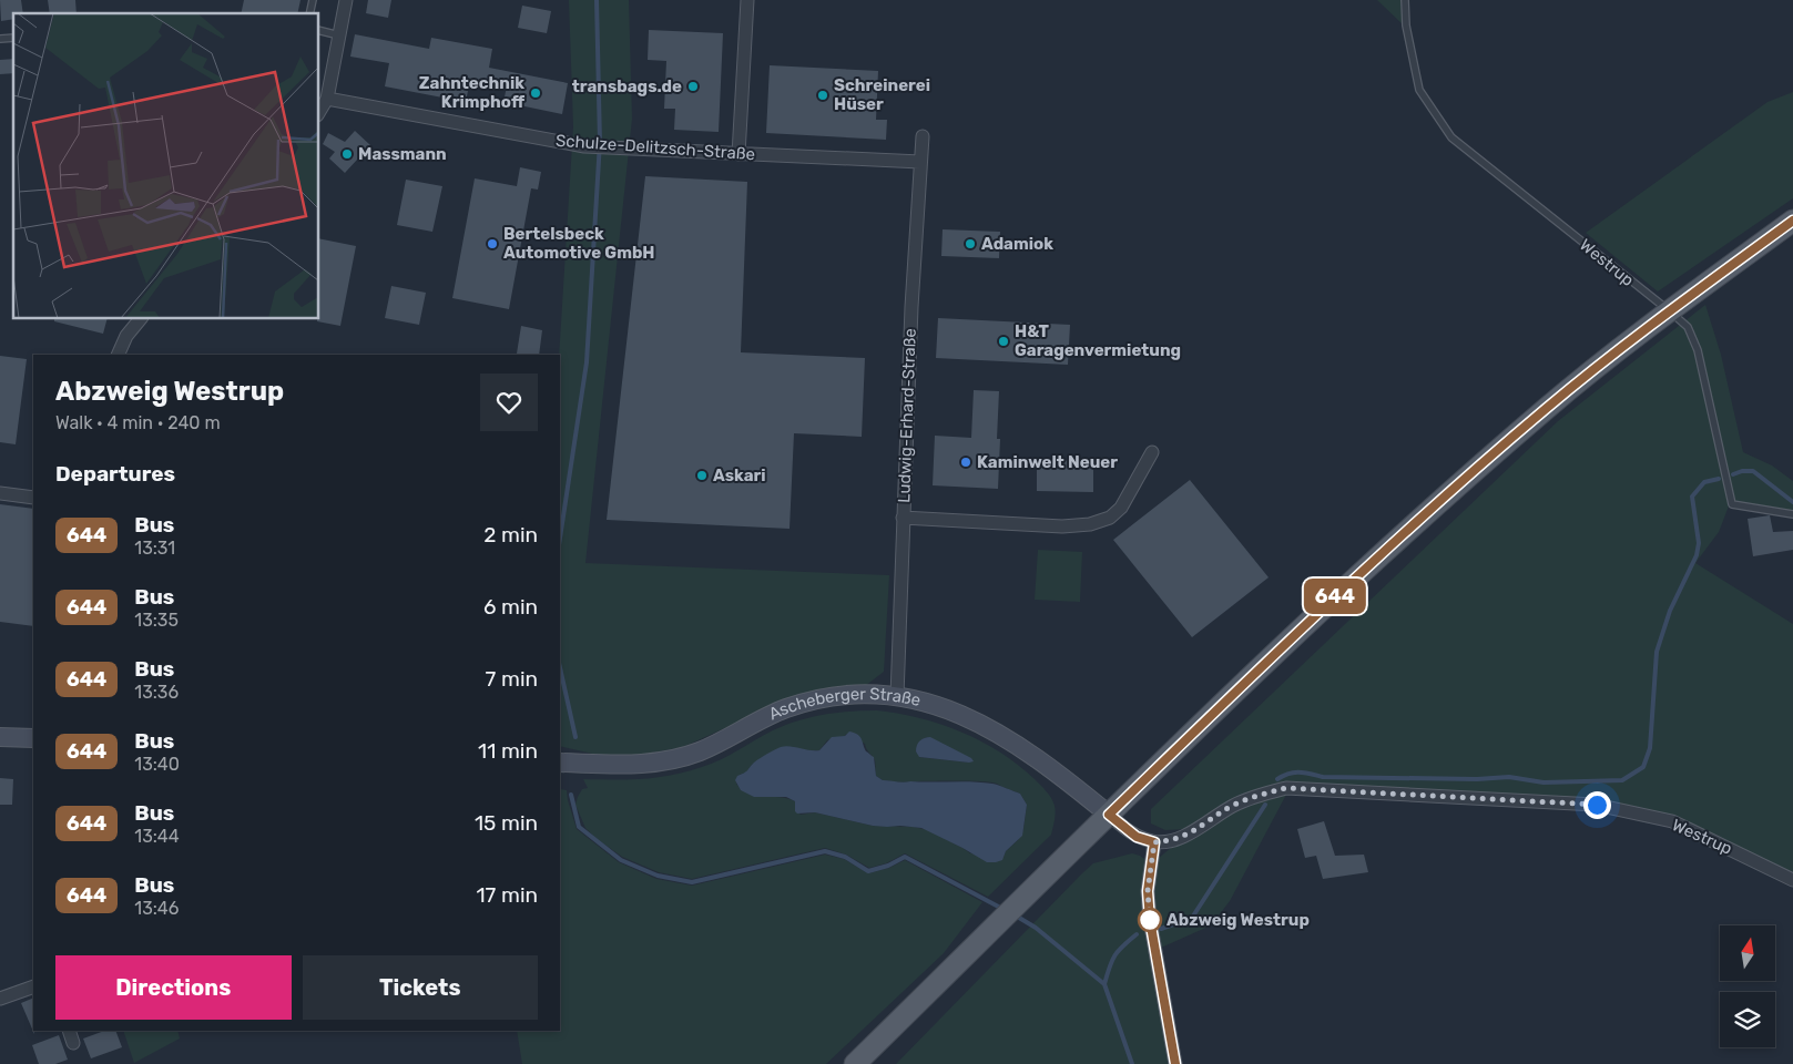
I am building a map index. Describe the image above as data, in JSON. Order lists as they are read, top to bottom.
{
  "streets": {
    "street": [
      "Schulze-Delitzsch-Straße",
      "Westrup",
      "Ludwig-Erhard-Straße",
      "Ascheberger Straße"
    ]
  },
  "crossings": [
    ["Schulze-Delitzsch-Straße", "Ludwig-Erhard-Straße"],
    ["Ludwig-Erhard-Straße", "Ascheberger Straße"]
  ],
  "places": [
    "transbags.de",
    "Zahntechnik Krimphoff",
    "Schreinerei Hüser",
    "Massmann",
    "Bertelsbeck Automotive GmbH",
    "Adamiok",
    "H&T Garagenvermietung",
    "Kaminwelt Neuer",
    "Askari",
    "Abzweig Westrup"
  ],
  "lines": ["bus line 644"],
  "north": "top",
  "page": {
    "on_map": "644",
    "heading": [
      ["Abzweig Westrup", "Walk · 4 min · 240 m"],
      "Departures"
    ],
    "list": [
      {
        "mark": "644",
        "name": "Bus",
        "note": "13:31",
        "value": "2 min"
      },
      {
        "mark": "644",
        "name": "Bus",
        "note": "13:35",
        "value": "6 min"
      },
      {
        "mark": "644",
        "name": "Bus",
        "note": "13:36",
        "value": "7 min"
      },
      {
        "mark": "644",
        "name": "Bus",
        "note": "13:40",
        "value": "11 min"
      },
      {
        "mark": "644",
        "name": "Bus",
        "note": "13:44",
        "value": "15 min"
      },
      {
        "mark": "644",
        "name": "Bus",
        "note": "13:46",
        "value": "17 min"
      }
    ],
    "buttons": ["Directions", "Tickets"]
  }
}
